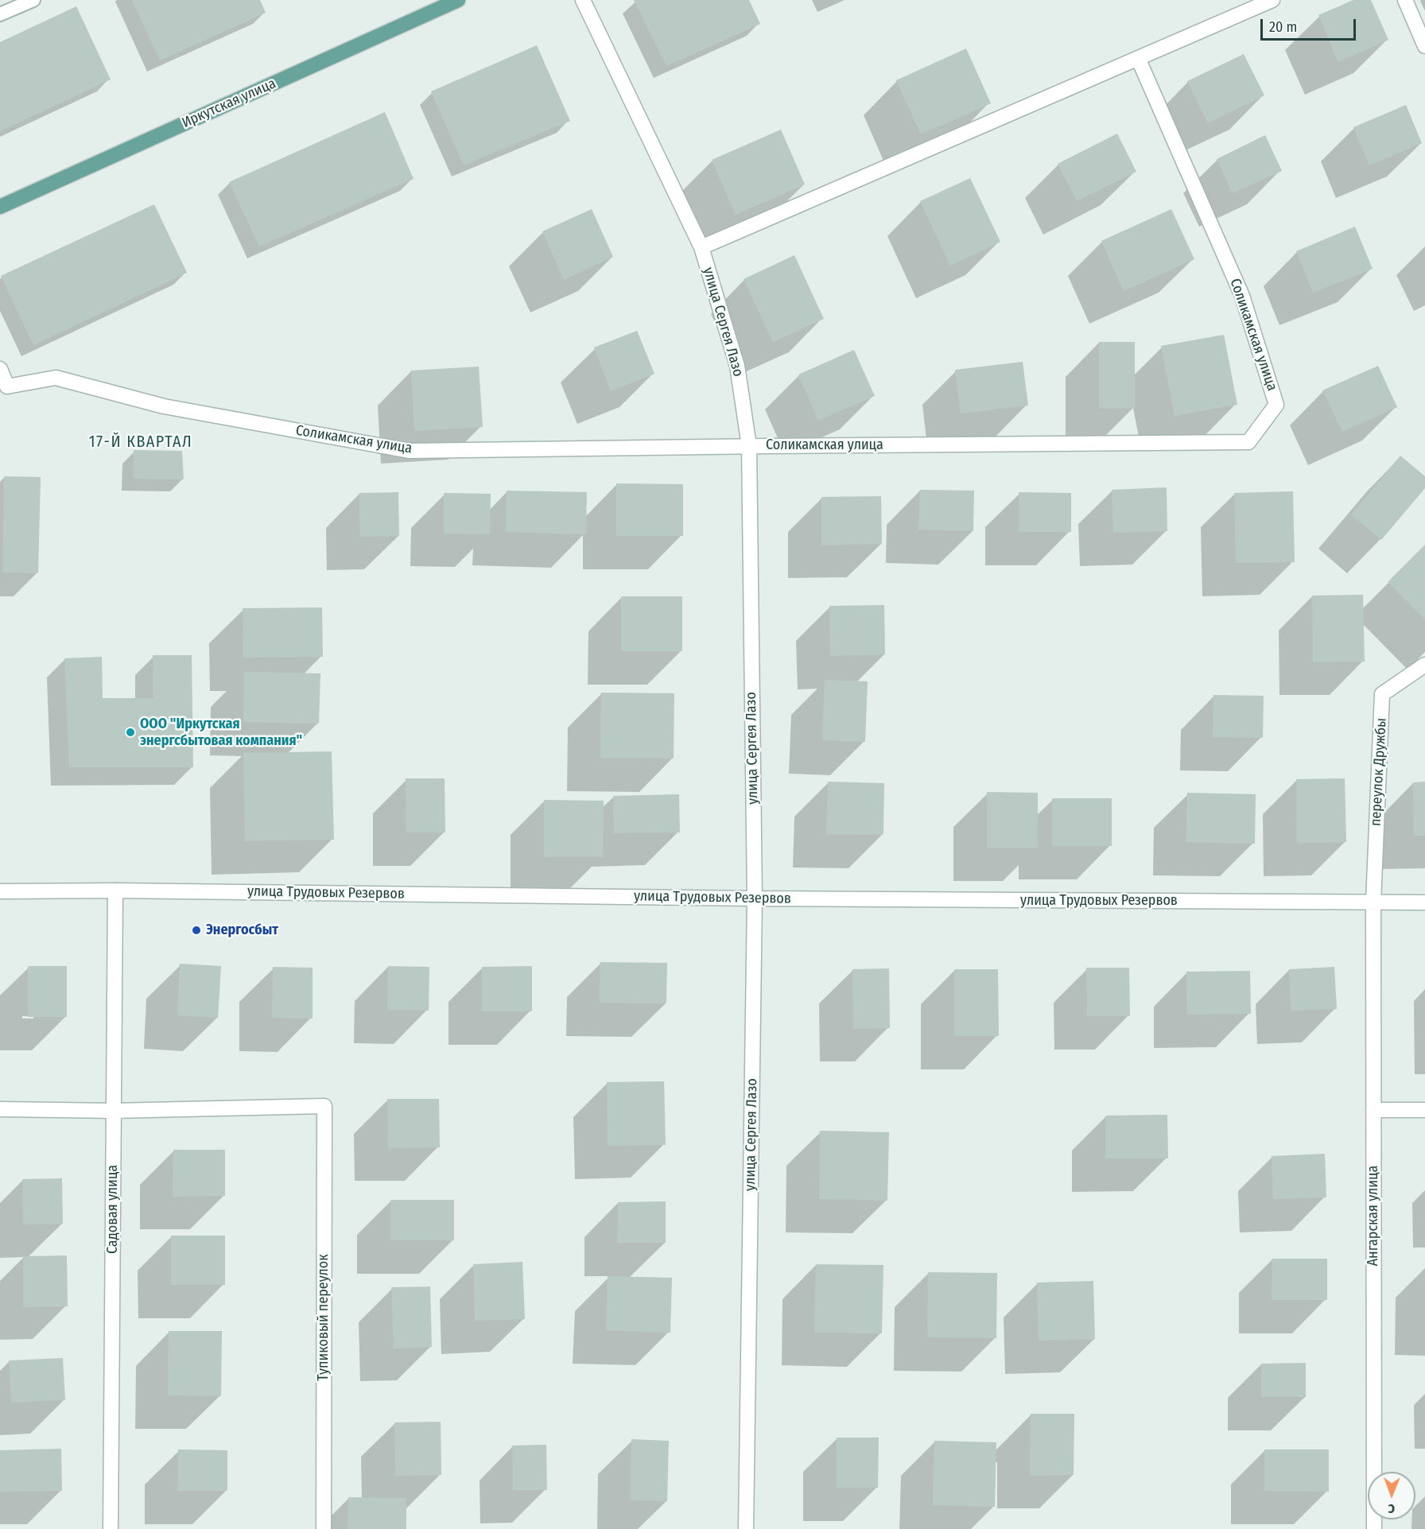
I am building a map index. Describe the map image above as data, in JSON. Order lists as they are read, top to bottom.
{
  "streets": {
    "main road": ["Иркутская улица"],
    "street": [
      "улица Сергея Лазо",
      "Соликамская улица",
      "переулок Дружбы",
      "улица Трудовых Резервов",
      "Садовая улица",
      "Ангарская улица",
      "Тупиковый переулок"
    ]
  },
  "crossings": [
    ["улица Сергея Лазо", "Соликамская улица"],
    ["улица Сергея Лазо", "улица Трудовых Резервов"],
    ["переулок Дружбы", "улица Трудовых Резервов"],
    ["переулок Дружбы", "Ангарская улица"],
    ["улица Трудовых Резервов", "Садовая улица"],
    ["улица Трудовых Резервов", "Ангарская улица"],
    ["Садовая улица", "Тупиковый переулок"]
  ],
  "districts": ["17-Й КВАРТАЛ"],
  "places": ["ООО \"Иркутская энергсбытовая компания\"", "Энергосбыт"],
  "scale_bar": "20 m",
  "north": "bottom"
}
